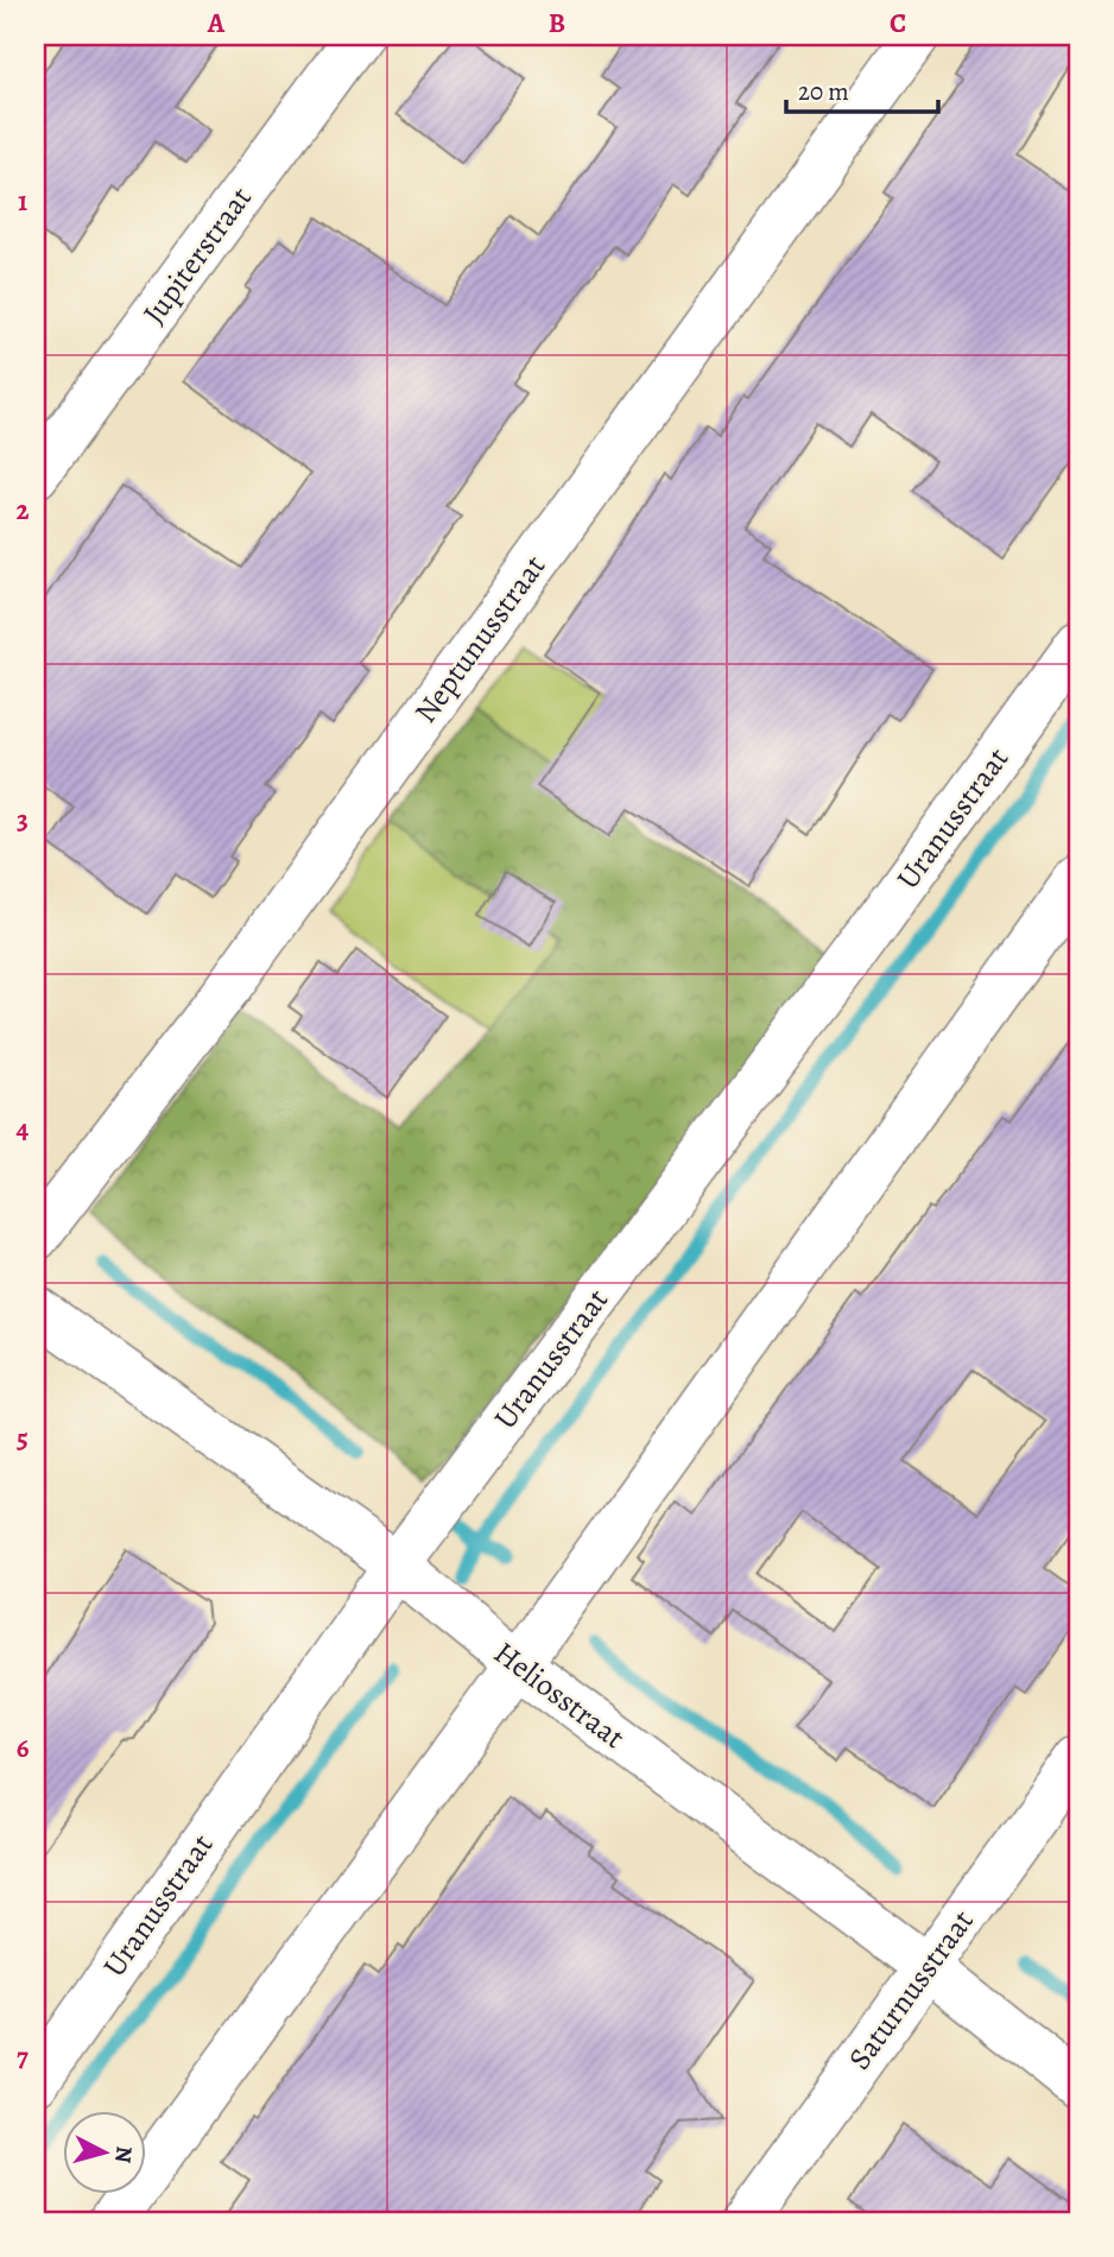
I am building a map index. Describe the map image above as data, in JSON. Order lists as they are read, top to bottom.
{
  "streets": {
    "street": [
      "Jupiterstraat",
      "Neptunusstraat",
      "Uranusstraat",
      "Heliosstraat",
      "Saturnusstraat"
    ]
  },
  "crossings": [
    ["Uranusstraat", "Heliosstraat"],
    ["Heliosstraat", "Saturnusstraat"]
  ],
  "scale_bar": "20 m",
  "north": "right",
  "grid": {
    "columns": ["A", "B", "C"],
    "rows": [
      "1",
      "2",
      "3",
      "4",
      "5",
      "6",
      "7"
    ]
  }
}
